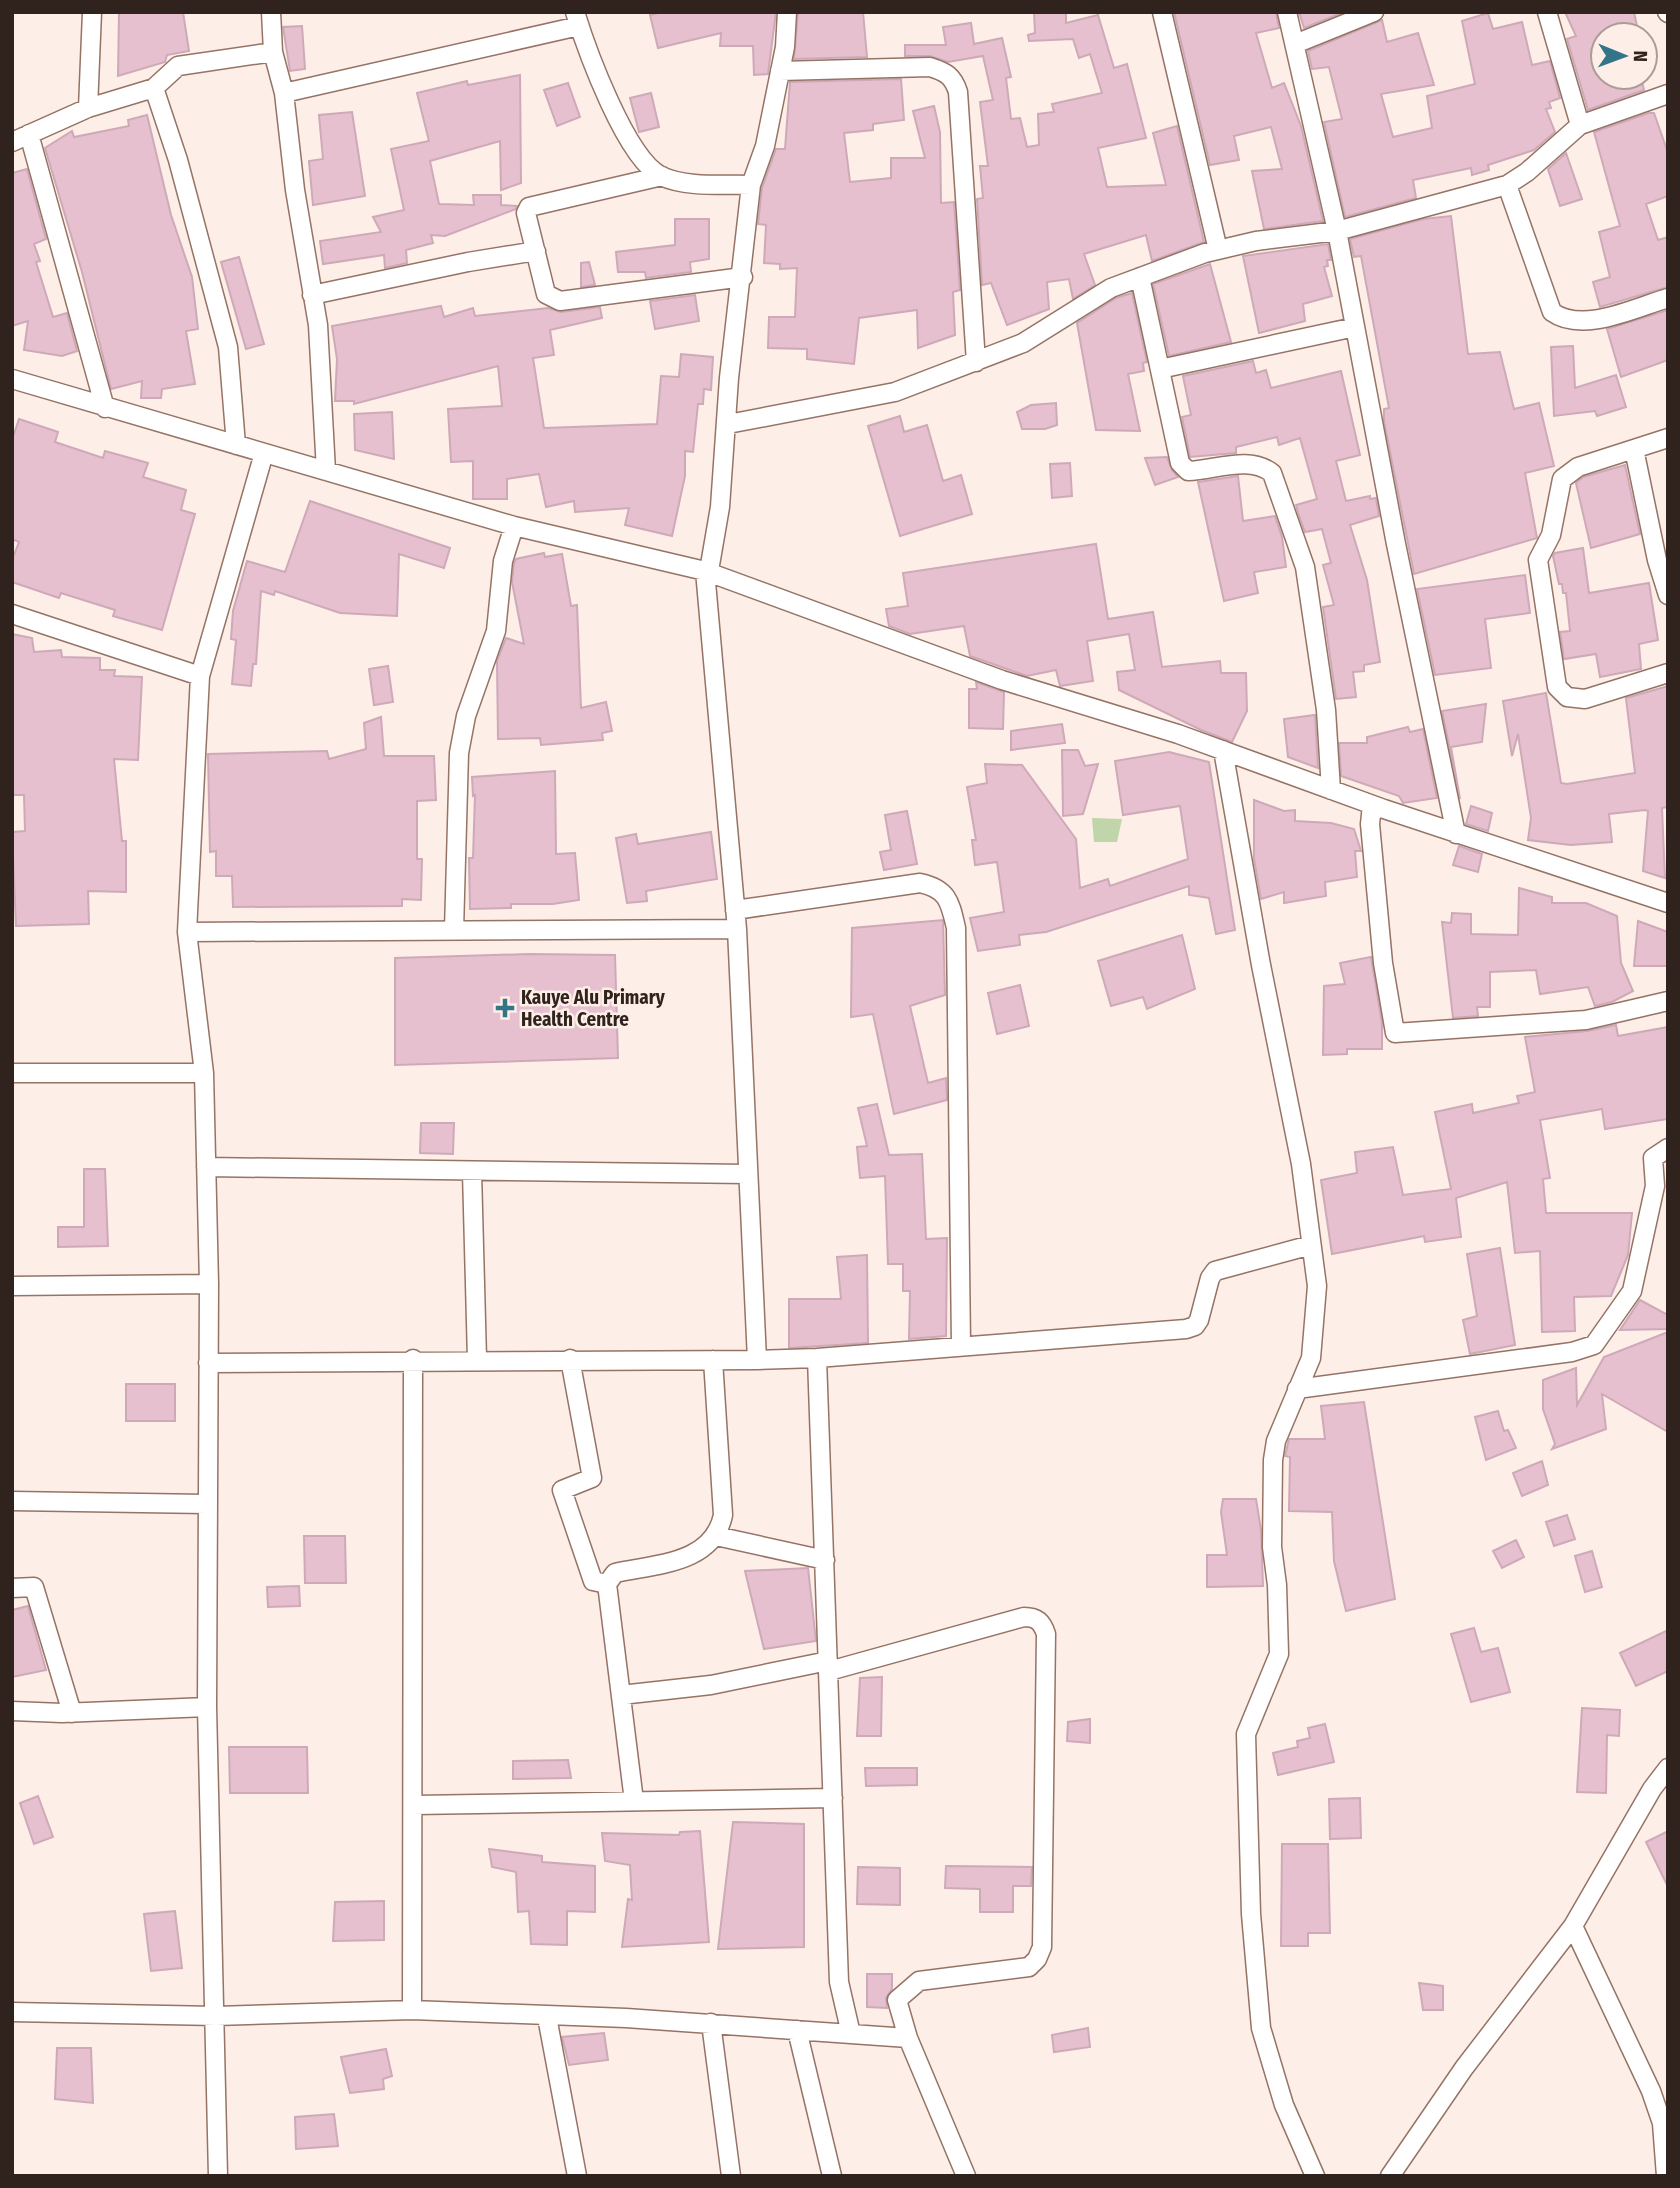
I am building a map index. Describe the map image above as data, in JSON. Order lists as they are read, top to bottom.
{
  "places": {
    "health": ["Kauye Alu Primary Health Centre"]
  },
  "north": "right"
}
